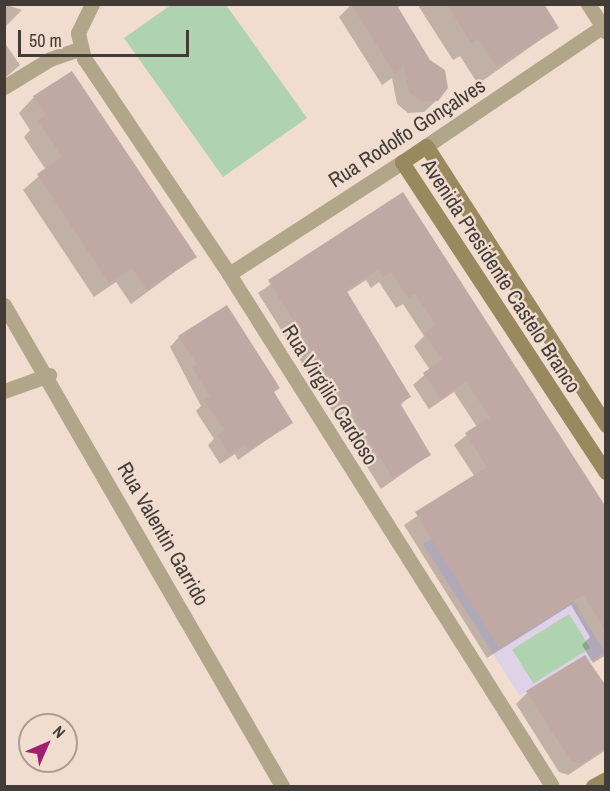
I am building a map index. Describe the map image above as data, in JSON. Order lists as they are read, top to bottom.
{
  "streets": {
    "street": [
      "Rua Rodolfo Gonçalves",
      "Avenida Presidente Castelo Branco",
      "Rua Virgilio Cardoso",
      "Rua Valentin Garrido"
    ]
  },
  "crossings": [
    ["Rua Rodolfo Gonçalves", "Avenida Presidente Castelo Branco"],
    ["Rua Rodolfo Gonçalves", "Rua Virgilio Cardoso"]
  ],
  "scale_bar": "50 m",
  "north": "top right"
}
